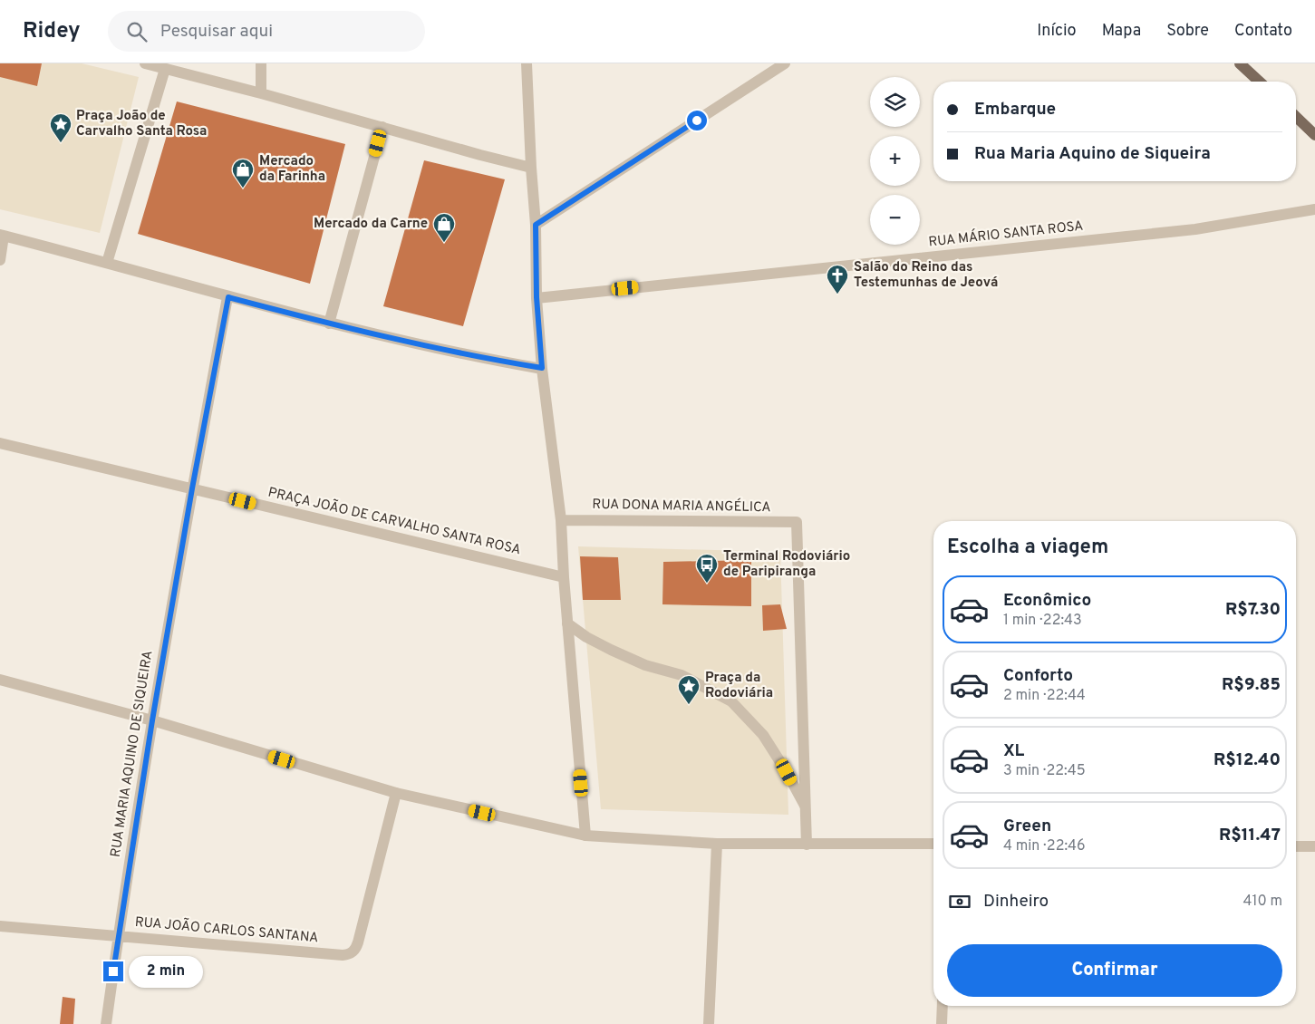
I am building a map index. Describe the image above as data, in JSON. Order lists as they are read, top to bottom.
{
  "streets": {
    "street": [
      "RUA MÁRIO SANTA ROSA",
      "RUA DONA MARIA ANGÉLICA",
      "PRAÇA JOÃO DE CARVALHO SANTA ROSA",
      "RUA MARIA AQUINO DE SIQUEIRA",
      "RUA JOÃO CARLOS SANTANA"
    ]
  },
  "crossings": [
    ["PRAÇA JOÃO DE CARVALHO SANTA ROSA", "RUA MARIA AQUINO DE SIQUEIRA"],
    ["RUA MARIA AQUINO DE SIQUEIRA", "RUA JOÃO CARLOS SANTANA"]
  ],
  "places": {
    "place": ["Praça João de Carvalho Santa Rosa", "Praça da Rodoviária"],
    "shop": ["Mercado da Farinha", "Mercado da Carne"],
    "church": ["Salão do Reino das Testemunhas de Jeová"],
    "bus stop": ["Terminal Rodoviário de Paripiranga"]
  },
  "page": {
    "header": "Ridey",
    "search": "Pesquisar aqui",
    "nav": [
      "Início",
      "Mapa",
      "Sobre",
      "Contato"
    ],
    "map_buttons": ["+", "−"],
    "banner": ["Embarque", "Rua Maria Aquino de Siqueira"],
    "heading": "Escolha a viagem",
    "list": [
      {
        "name": "Econômico",
        "note": "1 min · 22:43",
        "value": "R$7.30"
      },
      {
        "name": "Conforto",
        "note": "2 min · 22:44",
        "value": "R$9.85"
      },
      {
        "name": "XL",
        "note": "3 min · 22:45",
        "value": "R$12.40"
      },
      {
        "name": "Green",
        "note": "4 min · 22:46",
        "value": "R$11.47"
      }
    ],
    "pay": ["Dinheiro", "410 m"],
    "buttons": "Confirmar",
    "bubble": "2 min"
  }
}
